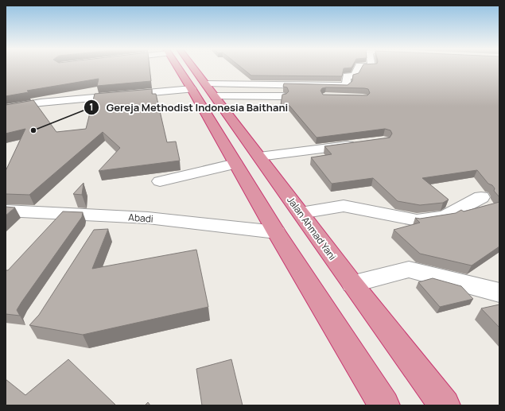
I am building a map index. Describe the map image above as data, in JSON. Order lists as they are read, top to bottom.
{
  "streets": {
    "highway": ["Jalan Ahmad Yani"],
    "street": ["Abadi"]
  },
  "crossings": [
    ["Abadi", "Jalan Ahmad Yani"]
  ],
  "places": ["Gereja Methodist Indonesia Baithani"]
}
